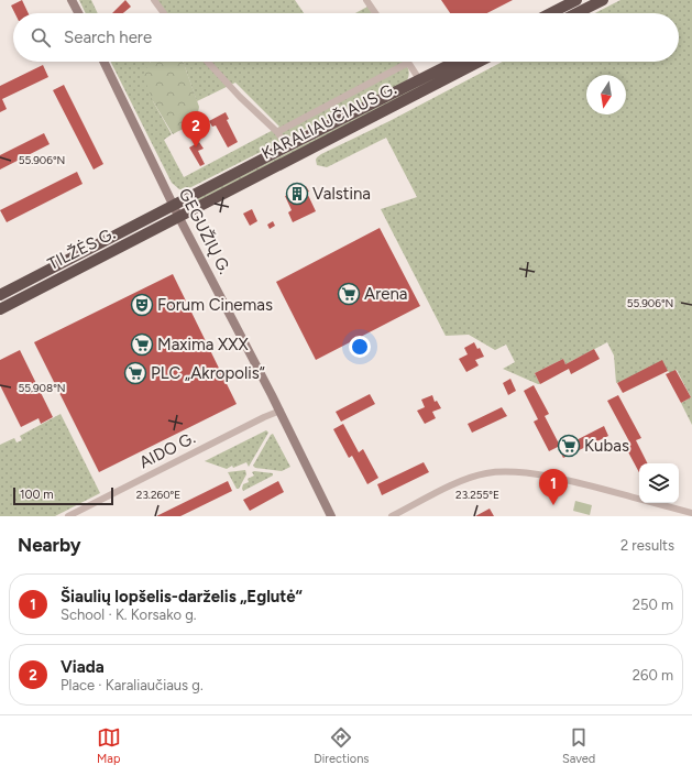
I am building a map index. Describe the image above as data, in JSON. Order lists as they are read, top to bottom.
{
  "streets": {
    "highway": ["KARALIAUČIAUS G.", "TILŽĖS G."],
    "main road": ["GEGUŽIŲ G."],
    "street": ["AIDO G."]
  },
  "crossings": [
    ["KARALIAUČIAUS G.", "GEGUŽIŲ G."],
    ["KARALIAUČIAUS G.", "TILŽĖS G."],
    ["GEGUŽIŲ G.", "TILŽĖS G."],
    ["GEGUŽIŲ G.", "AIDO G."]
  ],
  "places": {
    "building": ["Valstina"],
    "supermarket": [
      "Arena",
      "Maxima XXX",
      "PLC „Akropolis“",
      "Kubas"
    ],
    "theatre": ["Forum Cinemas"]
  },
  "scale_bar": "100 m",
  "north": "bottom",
  "page": {
    "search": "Search here",
    "pins": ["2", "1"],
    "scale": "100 m",
    "heading": ["Nearby", "2 results"],
    "list": [
      {
        "mark": "1",
        "name": "Šiaulių lopšelis-darželis „Eglutė“",
        "note": "School · K. Korsako g.",
        "value": "250 m"
      },
      {
        "mark": "2",
        "name": "Viada",
        "note": "Place · Karaliaučiaus g.",
        "value": "260 m"
      }
    ],
    "nav": ["Map", "Directions", "Saved"]
  },
  "coordinates": [
    "55.906°N",
    "55.908°N",
    "23.260°E",
    "23.255°E"
  ]
}
